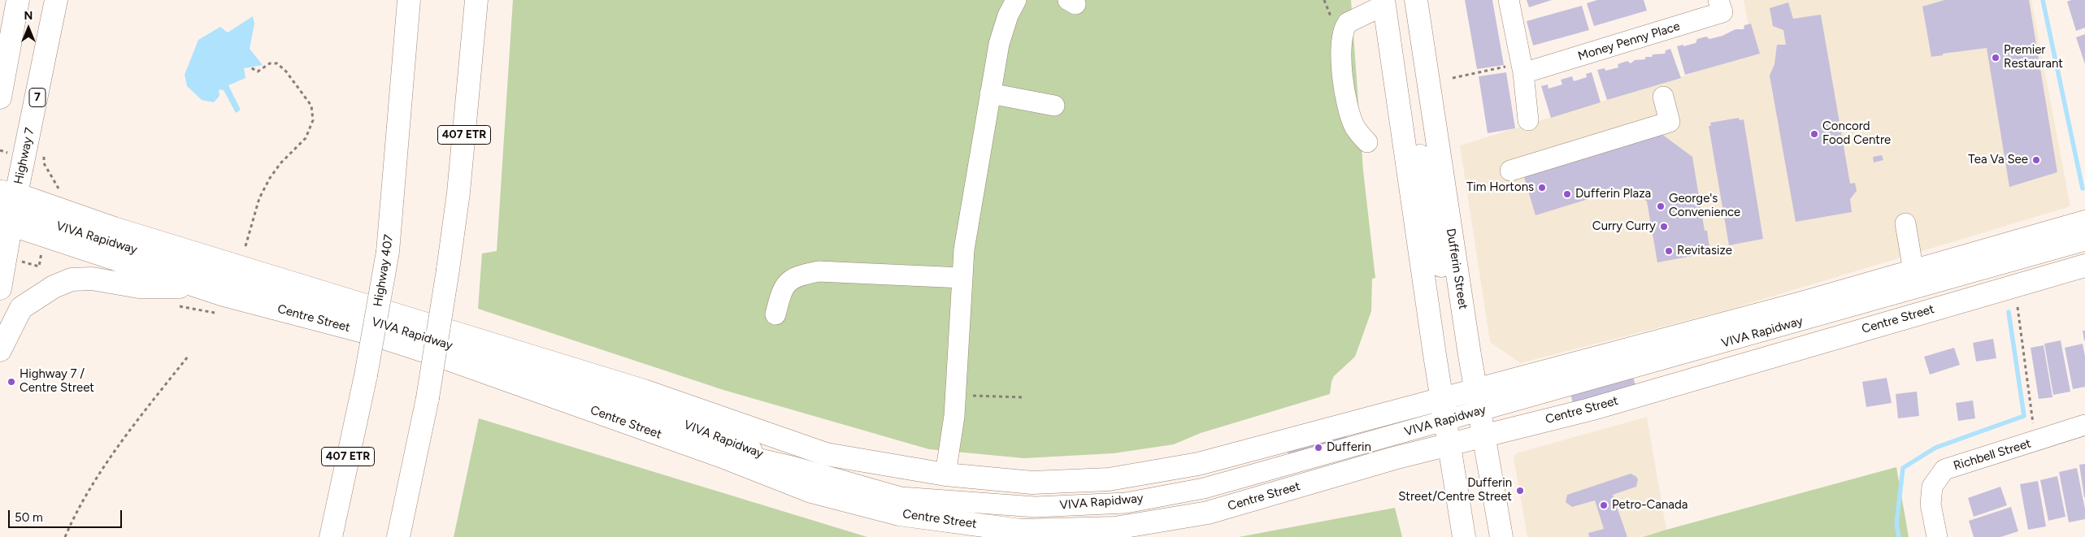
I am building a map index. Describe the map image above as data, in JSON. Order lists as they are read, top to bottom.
{
  "streets": {
    "main road": [
      "7",
      "407 ETR",
      "Highway 7",
      "Dufferin Street",
      "Highway 407",
      "Centre Street"
    ],
    "street": ["Money Penny Place", "VIVA Rapidway", "Richbell Street"]
  },
  "crossings": [
    ["Highway 7", "VIVA Rapidway"],
    ["Highway 7", "Centre Street"],
    ["VIVA Rapidway", "Dufferin Street"],
    ["VIVA Rapidway", "Centre Street"],
    ["Dufferin Street", "Centre Street"]
  ],
  "places": [
    "Premier Restaurant",
    "Concord Food Centre",
    "Tea Va See",
    "Tim Hortons",
    "Dufferin Plaza",
    "George's Convenience",
    "Curry Curry",
    "Revitasize",
    "Highway 7 / Centre Street",
    "Dufferin",
    "Dufferin Street/Centre Street",
    "Petro-Canada"
  ],
  "scale_bar": "50 m",
  "north": "top"
}
